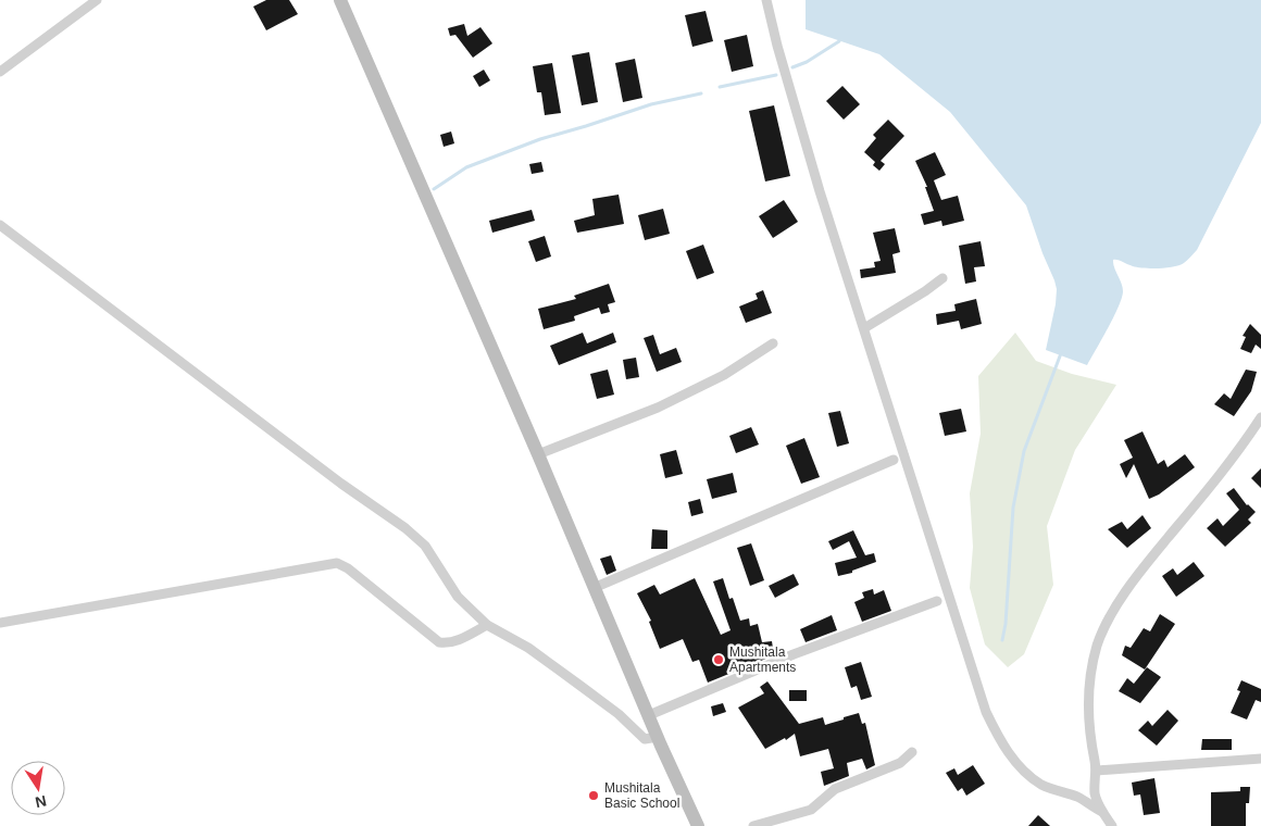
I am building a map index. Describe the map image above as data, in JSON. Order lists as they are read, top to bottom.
{
  "places": ["Mushitala Apartments", "Mushitala Basic School"],
  "north": "bottom"
}
